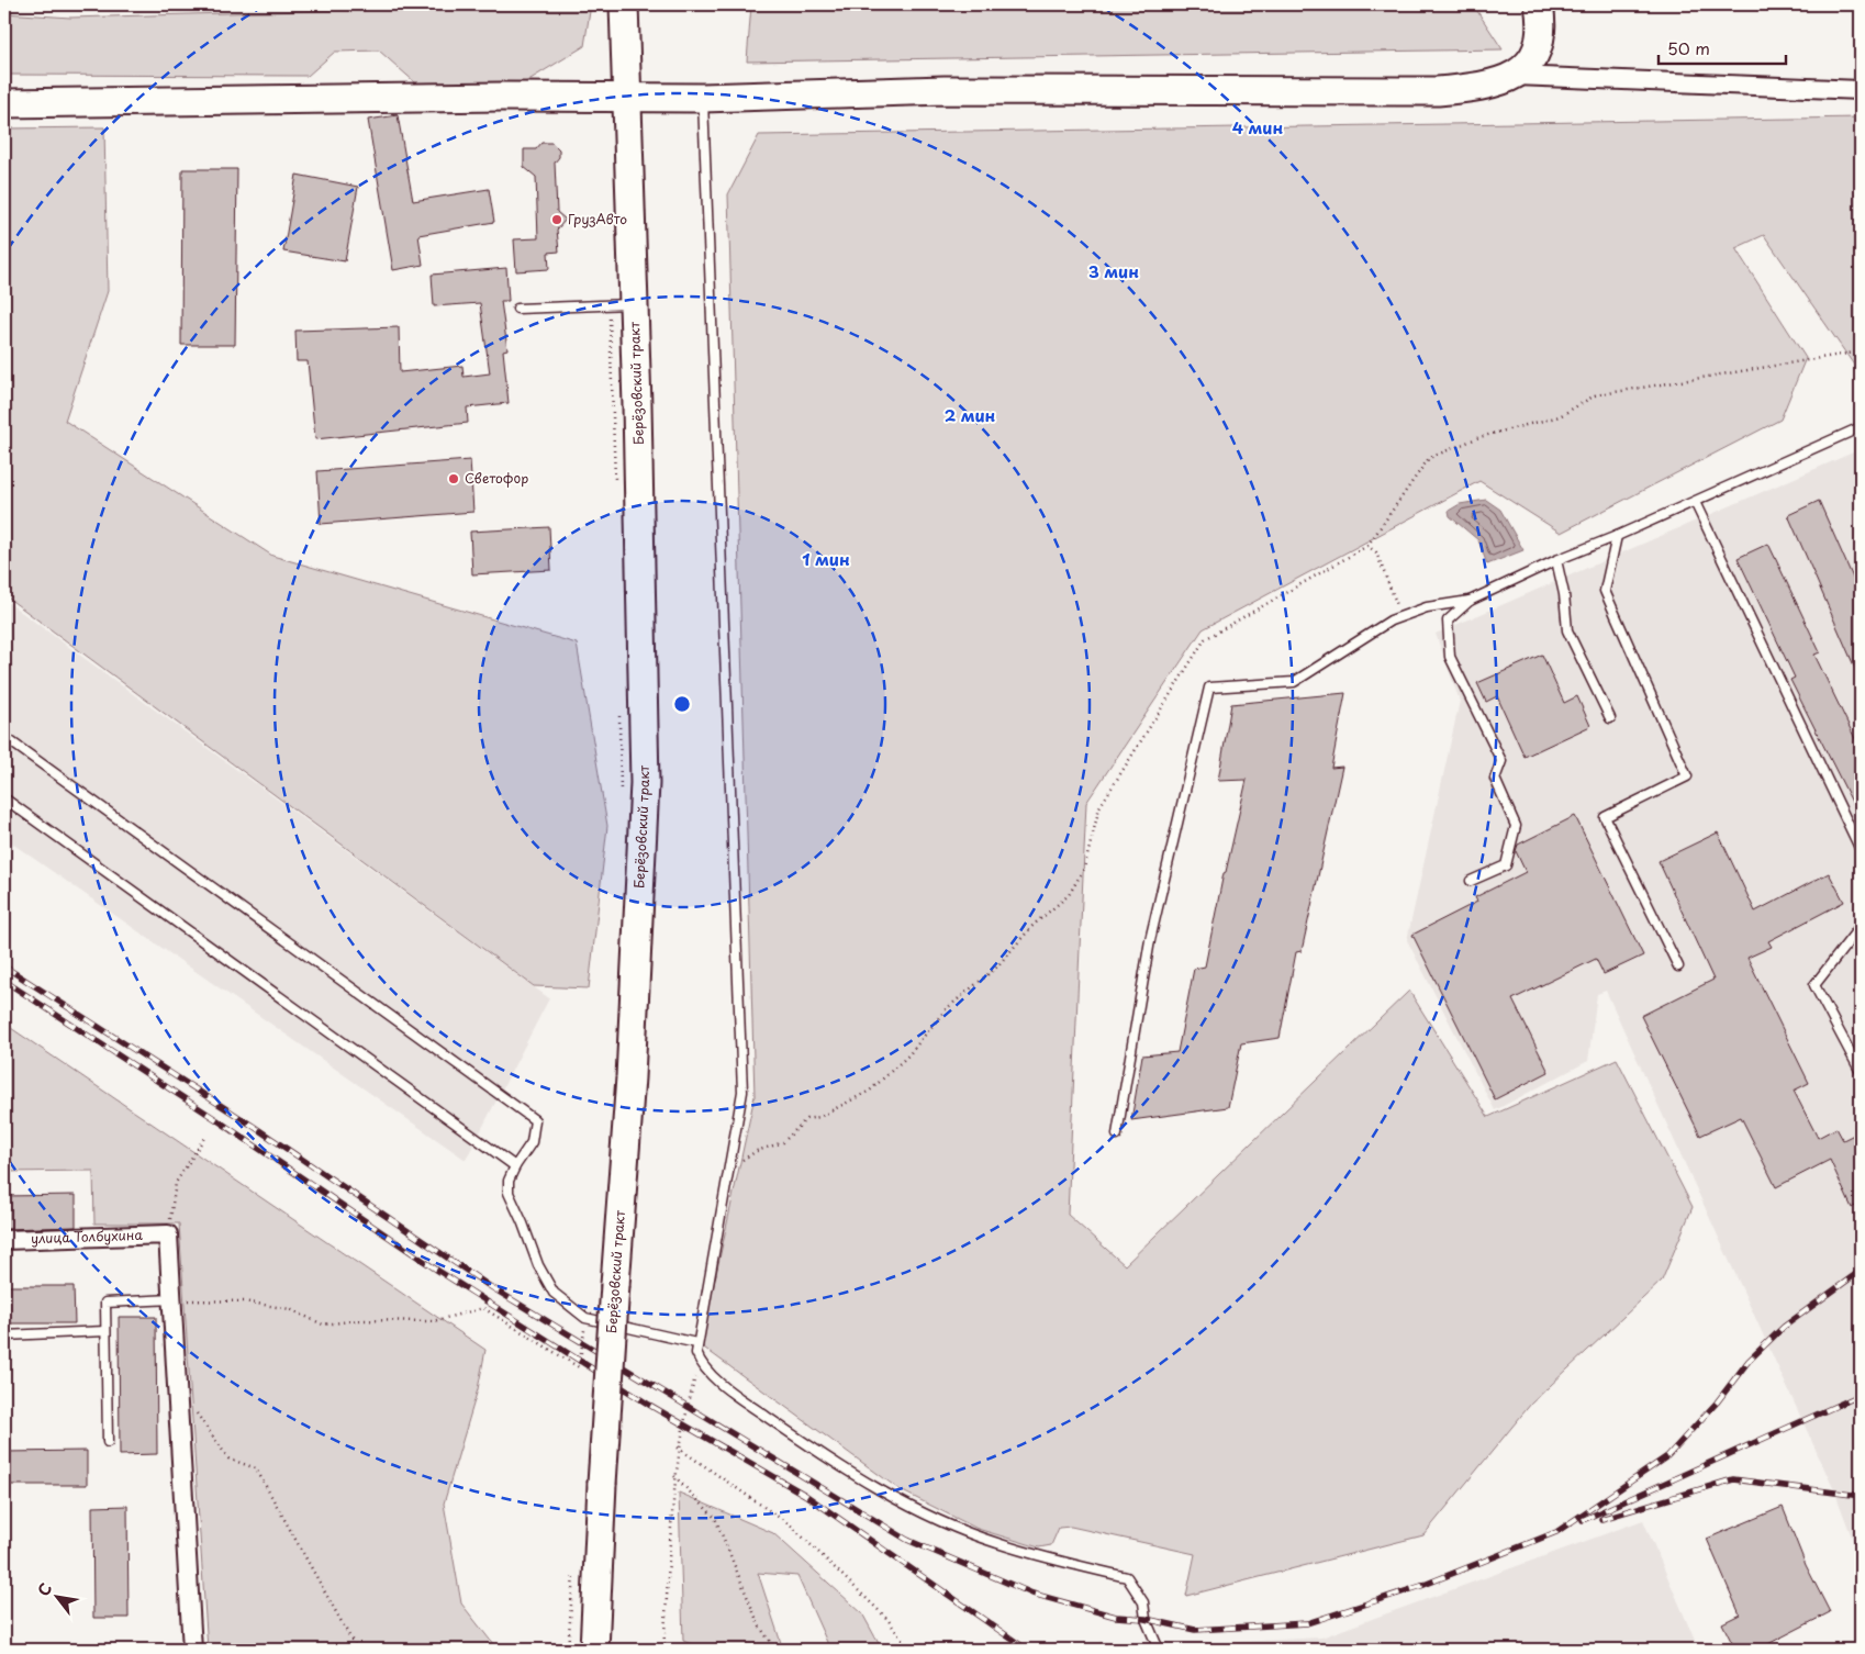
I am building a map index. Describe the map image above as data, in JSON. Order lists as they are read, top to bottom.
{
  "streets": {
    "main road": ["Берёзовский тракт"],
    "street": ["улица Толбухина"]
  },
  "places": ["ГрузАвто", "Светофор"],
  "scale_bar": "50 m",
  "north": "top left",
  "rings": [
    "4 мин",
    "3 мин",
    "2 мин",
    "1 мин"
  ]
}
